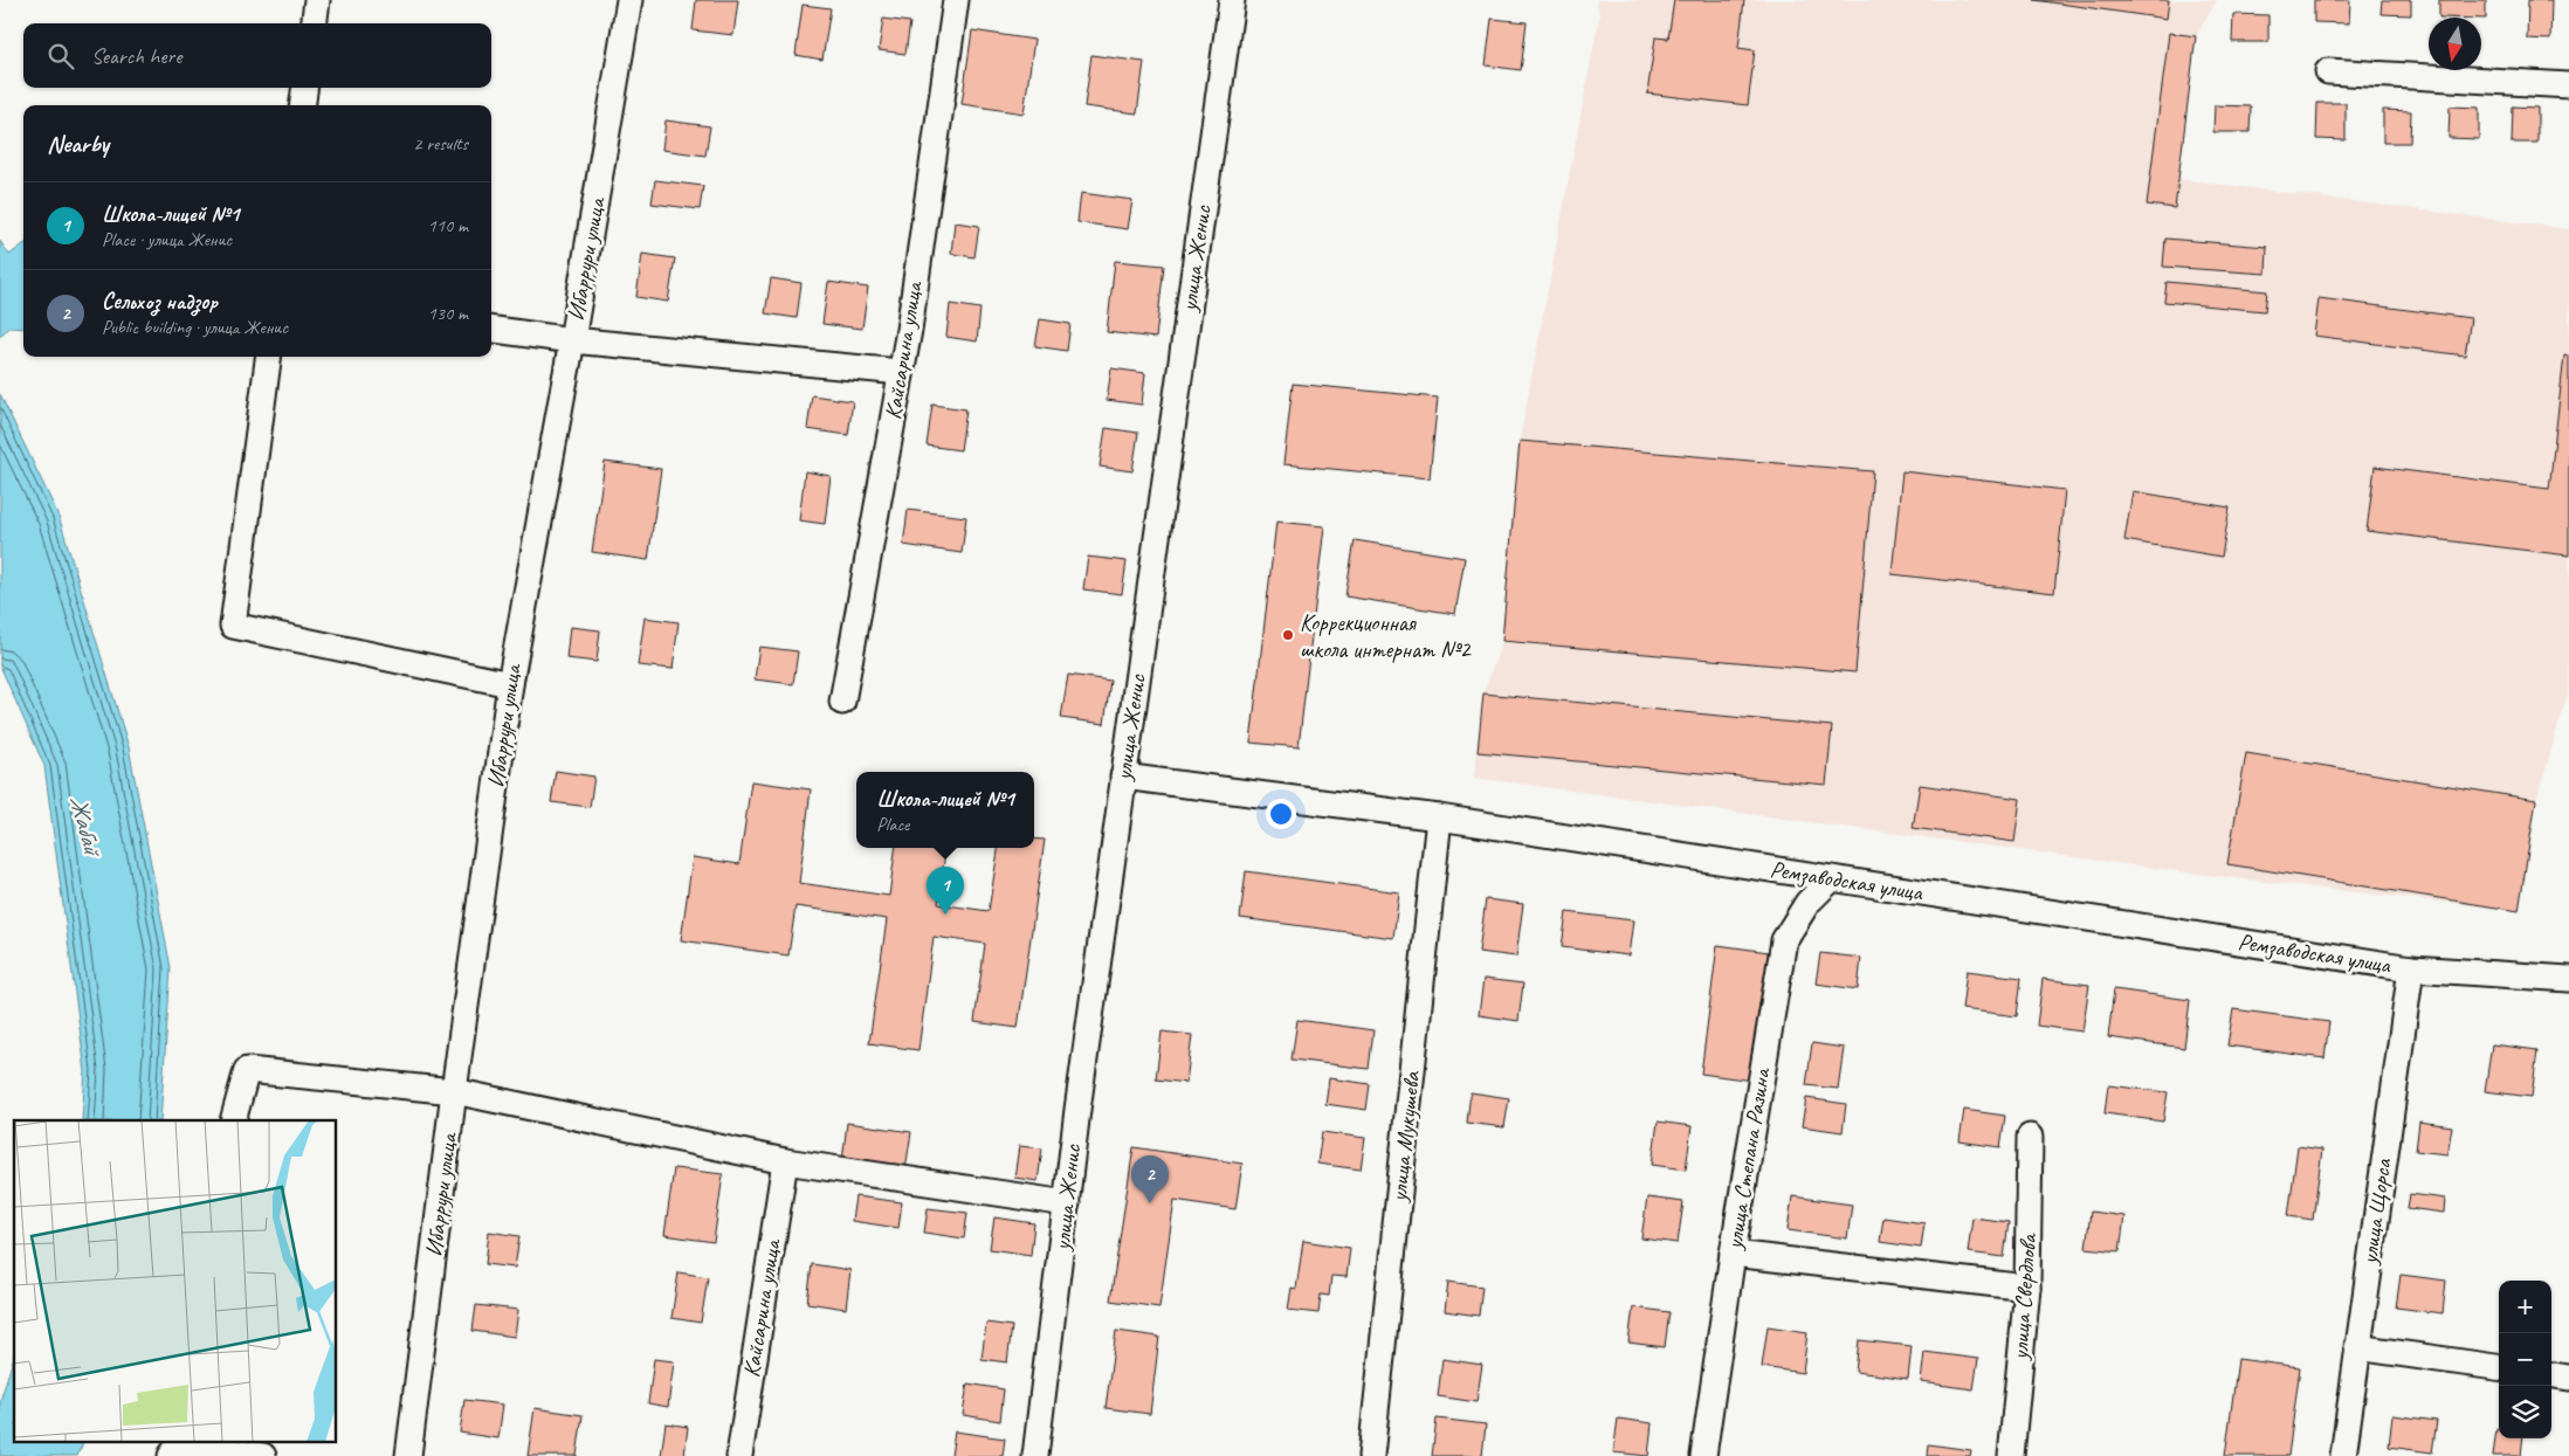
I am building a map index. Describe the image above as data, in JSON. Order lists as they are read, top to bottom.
{
  "streets": {
    "street": [
      "улица Женис",
      "Ибаррури улица",
      "Кайсарина улица",
      "Ремзаводская улица",
      "улица Мукушева",
      "улица Степана Разина",
      "улица Щорса",
      "улица Свердлова"
    ]
  },
  "crossings": [
    ["улица Женис", "Ремзаводская улица"],
    ["Ремзаводская улица", "улица Мукушева"],
    ["Ремзаводская улица", "улица Степана Разина"],
    ["Ремзаводская улица", "улица Щорса"]
  ],
  "water": ["Жабай"],
  "places": ["Коррекционная школа интернат №2"],
  "north": "bottom",
  "page": {
    "search": "Search here",
    "heading": ["Nearby", "2 results"],
    "list": [
      {
        "mark": "1",
        "name": "Школа-лицей №1",
        "note": "Place · улица Женис",
        "value": "110 m"
      },
      {
        "mark": "2",
        "name": "Сельхоз надзор",
        "note": "Public building · улица Женис",
        "value": "130 m"
      }
    ],
    "popup": ["Школа-лицей №1", "Place"],
    "pins": ["1", "2"],
    "map_buttons": ["+", "−"]
  }
}
